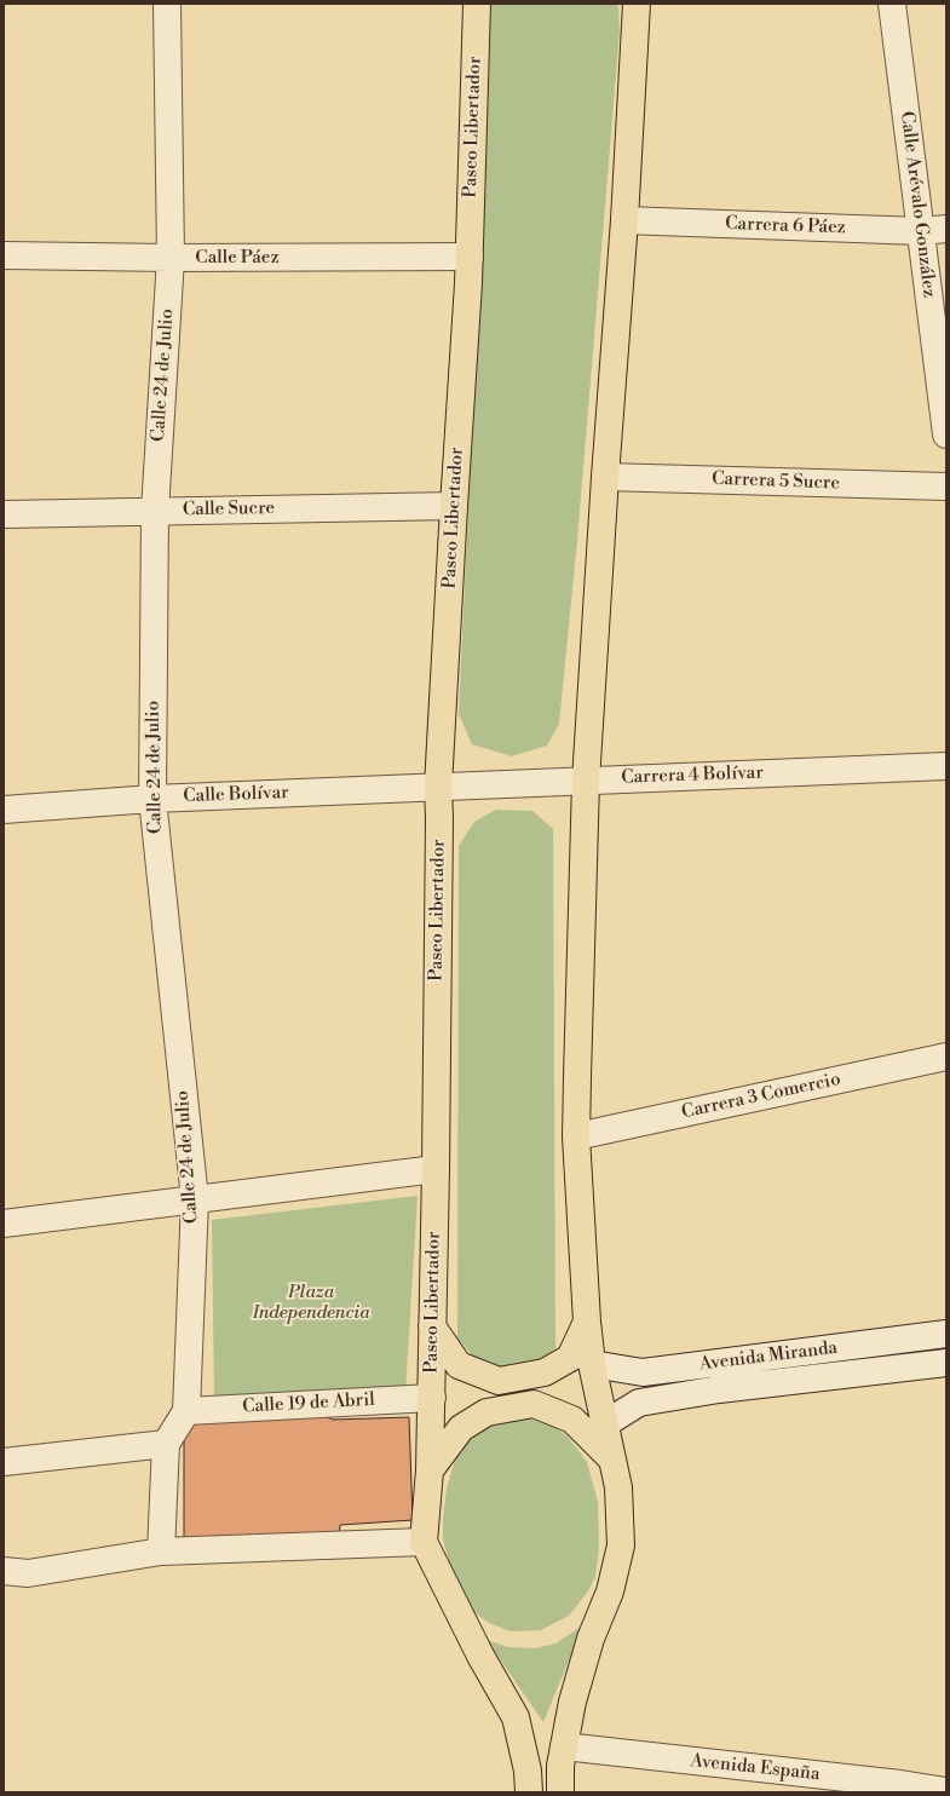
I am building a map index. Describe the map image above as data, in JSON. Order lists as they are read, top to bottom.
{
  "streets": {
    "highway": ["Paseo Libertador"],
    "street": [
      "Calle Arévalo González",
      "Carrera 6 Páez",
      "Calle Páez",
      "Calle 24 de Julio",
      "Carrera 5 Sucre",
      "Calle Sucre",
      "Carrera 4 Bolívar",
      "Calle Bolívar",
      "Carrera 3 Comercio",
      "Avenida Miranda",
      "Calle 19 de Abril",
      "Avenida España"
    ]
  },
  "crossings": [
    ["Paseo Libertador", "Calle Páez"],
    ["Paseo Libertador", "Calle Sucre"],
    ["Paseo Libertador", "Carrera 4 Bolívar"],
    ["Paseo Libertador", "Calle Bolívar"],
    ["Paseo Libertador", "Calle 19 de Abril"],
    ["Calle Arévalo González", "Carrera 6 Páez"],
    ["Calle Páez", "Calle 24 de Julio"],
    ["Calle 24 de Julio", "Calle Sucre"],
    ["Calle 24 de Julio", "Calle Bolívar"],
    ["Calle 24 de Julio", "Calle 19 de Abril"],
    ["Carrera 4 Bolívar", "Calle Bolívar"]
  ],
  "parks": ["Plaza Independencia"]
}
